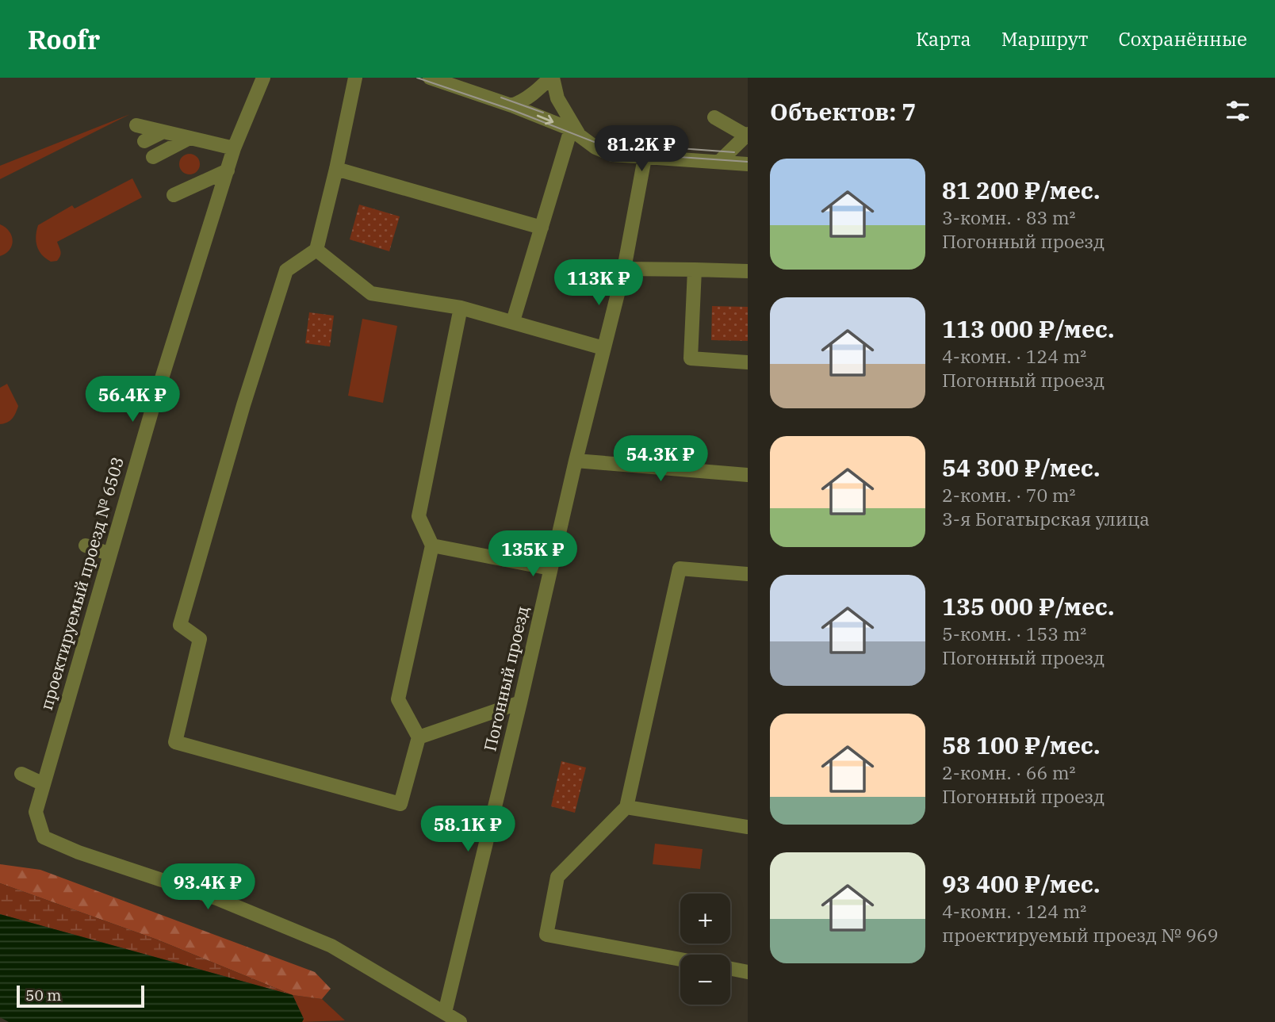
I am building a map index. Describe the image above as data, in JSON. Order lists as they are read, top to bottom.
{
  "streets": {
    "street": ["проектируемый проезд № 6503", "Погонный проезд"]
  },
  "crossings": [
    ["проектируемый проезд № 6503", "Погонный проезд"]
  ],
  "scale_bar": "50 m",
  "page": {
    "header": "Roofr",
    "nav": ["Карта", "Маршрут", "Сохранённые"],
    "heading": "Объектов: 7",
    "price": [
      "81.2K ₽",
      "113K ₽",
      "56.4K ₽",
      "54.3K ₽",
      "135K ₽",
      "58.1K ₽",
      "93.4K ₽"
    ],
    "list": [
      {
        "name": "81 200 ₽/мес.",
        "note": "3-комн. · 83 m² · Погонный проезд"
      },
      {
        "name": "113 000 ₽/мес.",
        "note": "4-комн. · 124 m² · Погонный проезд"
      },
      {
        "name": "54 300 ₽/мес.",
        "note": "2-комн. · 70 m² · 3-я Богатырская улица"
      },
      {
        "name": "135 000 ₽/мес.",
        "note": "5-комн. · 153 m² · Погонный проезд"
      },
      {
        "name": "58 100 ₽/мес.",
        "note": "2-комн. · 66 m² · Погонный проезд"
      },
      {
        "name": "93 400 ₽/мес.",
        "note": "4-комн. · 124 m² · проектируемый проезд № 969"
      }
    ],
    "map_buttons": ["+", "−"],
    "scale": "50 m"
  }
}
